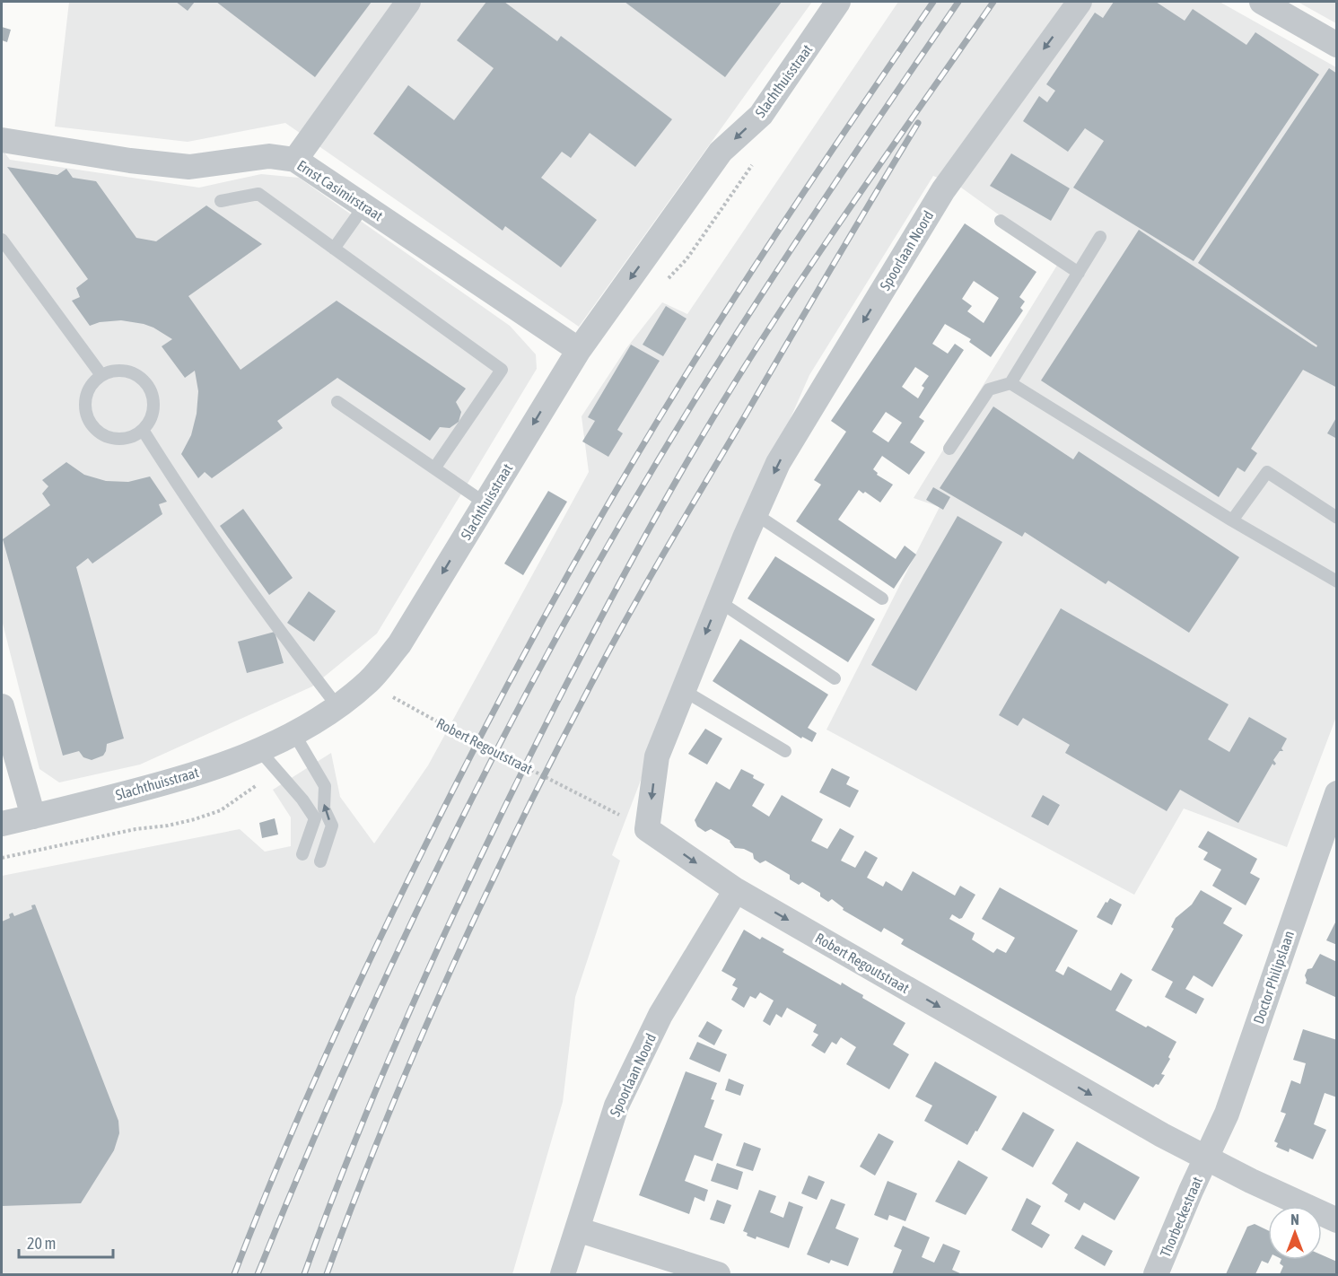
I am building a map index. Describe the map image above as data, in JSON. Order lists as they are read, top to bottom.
{
  "streets": {
    "street": [
      "Slachthuisstraat",
      "Ernst Casimirstraat",
      "Spoorlaan Noord",
      "Robert Regoutstraat",
      "Doctor Philipslaan",
      "Thorbeckestraat"
    ]
  },
  "crossings": [
    ["Slachthuisstraat", "Ernst Casimirstraat"],
    ["Spoorlaan Noord", "Robert Regoutstraat"],
    ["Robert Regoutstraat", "Doctor Philipslaan"],
    ["Robert Regoutstraat", "Thorbeckestraat"],
    ["Doctor Philipslaan", "Thorbeckestraat"]
  ],
  "one_way": ["Slachthuisstraat", "Spoorlaan Noord", "Robert Regoutstraat"],
  "scale_bar": "20 m",
  "north": "top"
}
